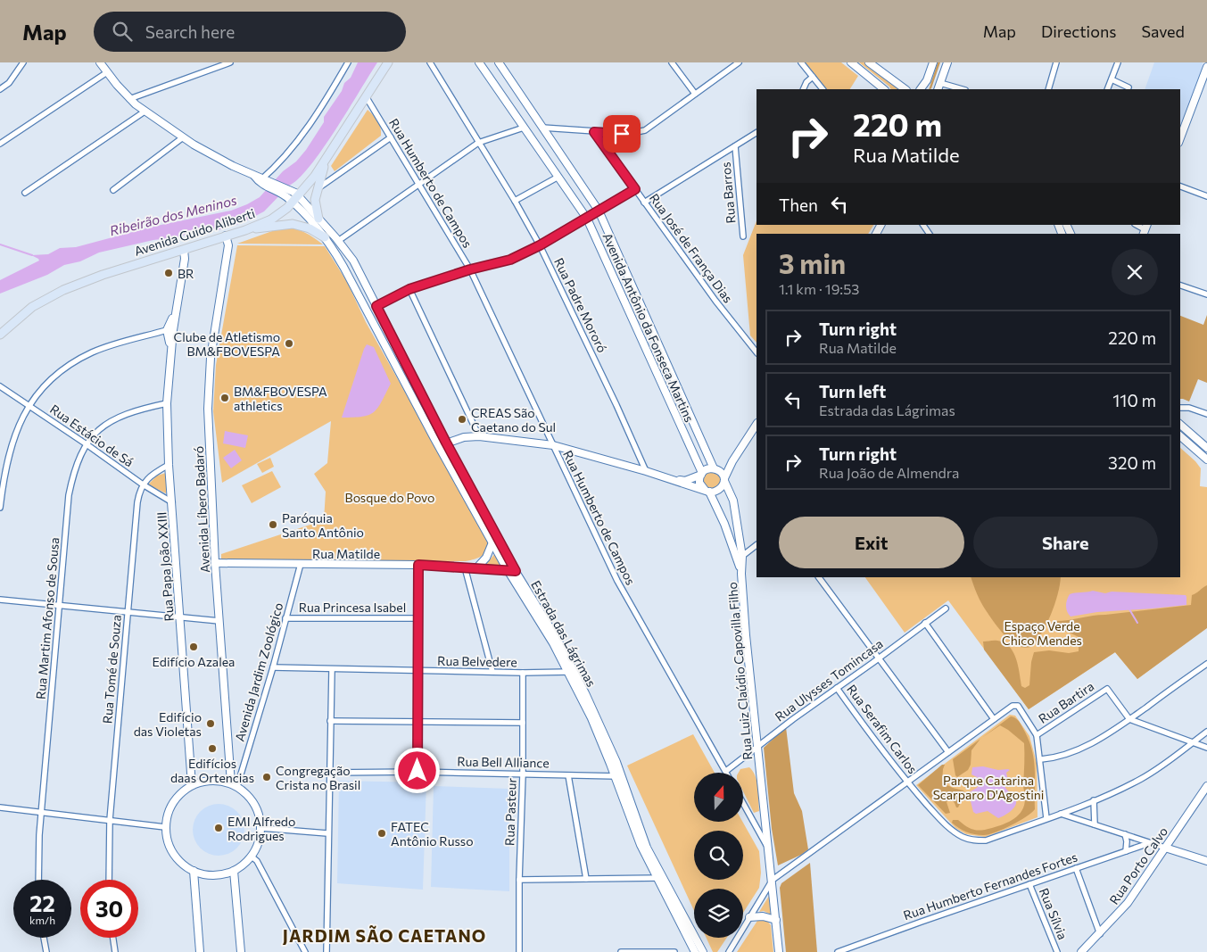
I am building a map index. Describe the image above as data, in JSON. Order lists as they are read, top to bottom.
{
  "streets": {
    "main road": ["Avenida Guido Aliberti"],
    "street": [
      "Rua Humberto de Campos",
      "Rua Barros",
      "Rua José de França Dias",
      "Rua Padre Mororó",
      "Avenida Antônio da Fonseca Martins",
      "Rua Estácio de Sá",
      "Avenida Líbero Badaró",
      "Rua Matilde",
      "Rua Papa João XXIII",
      "Rua Princesa Isabel",
      "Rua Martim Afonso de Sousa",
      "Estrada das Lágrimas",
      "Rua Belvedere",
      "Rua Tomé de Souza",
      "Rua Luiz Claúdio Capovilla Filho",
      "Avenida Jardim Zoológico",
      "Rua Ulysses Tomincasa",
      "Rua Bartira",
      "Rua Serafim Carlos",
      "Rua Bell Alliance",
      "Rua Pasteur",
      "Rua Porto Calvo",
      "Rua Humberto Fernandes Fortes",
      "Rua Sílvia"
    ]
  },
  "crossings": [
    ["Rua Humberto de Campos", "Avenida Guido Aliberti"],
    ["Rua Humberto de Campos", "Rua Ulysses Tomincasa"],
    ["Avenida Guido Aliberti", "Avenida Líbero Badaró"],
    ["Avenida Guido Aliberti", "Rua Papa João XXIII"],
    ["Avenida Guido Aliberti", "Estrada das Lágrimas"],
    ["Avenida Antônio da Fonseca Martins", "Rua Luiz Claúdio Capovilla Filho"],
    ["Rua Estácio de Sá", "Rua Papa João XXIII"],
    ["Rua Estácio de Sá", "Rua Martim Afonso de Sousa"],
    ["Rua Estácio de Sá", "Rua Tomé de Souza"],
    ["Avenida Líbero Badaró", "Rua Matilde"],
    ["Avenida Líbero Badaró", "Rua Papa João XXIII"],
    ["Avenida Líbero Badaró", "Avenida Jardim Zoológico"],
    ["Rua Matilde", "Estrada das Lágrimas"],
    ["Rua Matilde", "Avenida Jardim Zoológico"],
    ["Rua Papa João XXIII", "Rua Martim Afonso de Sousa"],
    ["Rua Papa João XXIII", "Avenida Jardim Zoológico"],
    ["Rua Princesa Isabel", "Avenida Jardim Zoológico"],
    ["Estrada das Lágrimas", "Rua Belvedere"],
    ["Estrada das Lágrimas", "Rua Bell Alliance"],
    ["Rua Belvedere", "Avenida Jardim Zoológico"],
    ["Rua Belvedere", "Rua Pasteur"],
    ["Rua Luiz Claúdio Capovilla Filho", "Rua Ulysses Tomincasa"],
    ["Rua Ulysses Tomincasa", "Rua Serafim Carlos"],
    ["Rua Bell Alliance", "Rua Pasteur"],
    ["Rua Humberto Fernandes Fortes", "Rua Sílvia"]
  ],
  "districts": ["JARDIM SÃO CAETANO"],
  "water": ["Ribeirão dos Meninos"],
  "parks": ["Bosque do Povo", "Espaço Verde Chico Mendes", "Parque Catarina Scarparo D'Agostini"],
  "places": [
    "BR",
    "Clube de Atletismo BM&FBOVESPA",
    "BM&FBOVESPA athletics",
    "CREAS São Caetano do Sul",
    "Paróquia Santo Antônio",
    "Edifício Azalea",
    "Edifício das Violetas",
    "Edifícios daas Ortencias",
    "Congregação Crista no Brasil",
    "EMI Alfredo Rodrigues",
    "FATEC Antônio Russo"
  ],
  "north": "top",
  "page": {
    "header": "Map",
    "search": "Search here",
    "nav": ["Map", "Directions", "Saved"],
    "turn": ["220 m", "Rua Matilde"],
    "then": "Then",
    "heading": ["3 min", "1.1 km · 19:53"],
    "list": [
      {
        "name": "Turn right",
        "note": "Rua Matilde",
        "value": "220 m"
      },
      {
        "name": "Turn left",
        "note": "Estrada das Lágrimas",
        "value": "110 m"
      },
      {
        "name": "Turn right",
        "note": "Rua João de Almendra",
        "value": "320 m"
      }
    ],
    "buttons": ["Exit", "Share"],
    "speed": "22 km/h",
    "limit": "30"
  }
}
